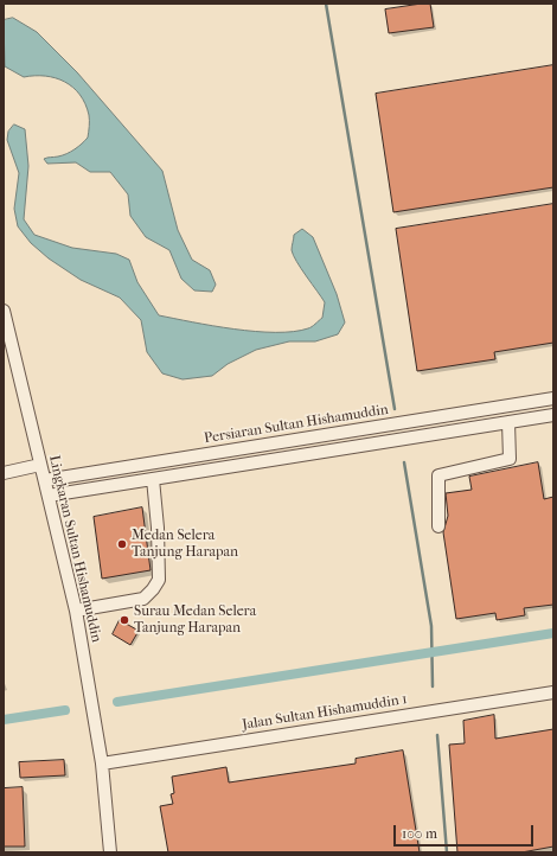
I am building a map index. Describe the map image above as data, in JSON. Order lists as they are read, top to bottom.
{
  "streets": {
    "street": ["Persiaran Sultan Hishamuddin", "Lingkaran Sultan Hishamuddin", "Jalan Sultan Hishamuddin 1"]
  },
  "crossings": [
    ["Persiaran Sultan Hishamuddin", "Lingkaran Sultan Hishamuddin"],
    ["Lingkaran Sultan Hishamuddin", "Jalan Sultan Hishamuddin 1"]
  ],
  "places": ["Medan Selera Tanjung Harapan", "Surau Medan Selera Tanjung Harapan"],
  "scale_bar": "100 m"
}
